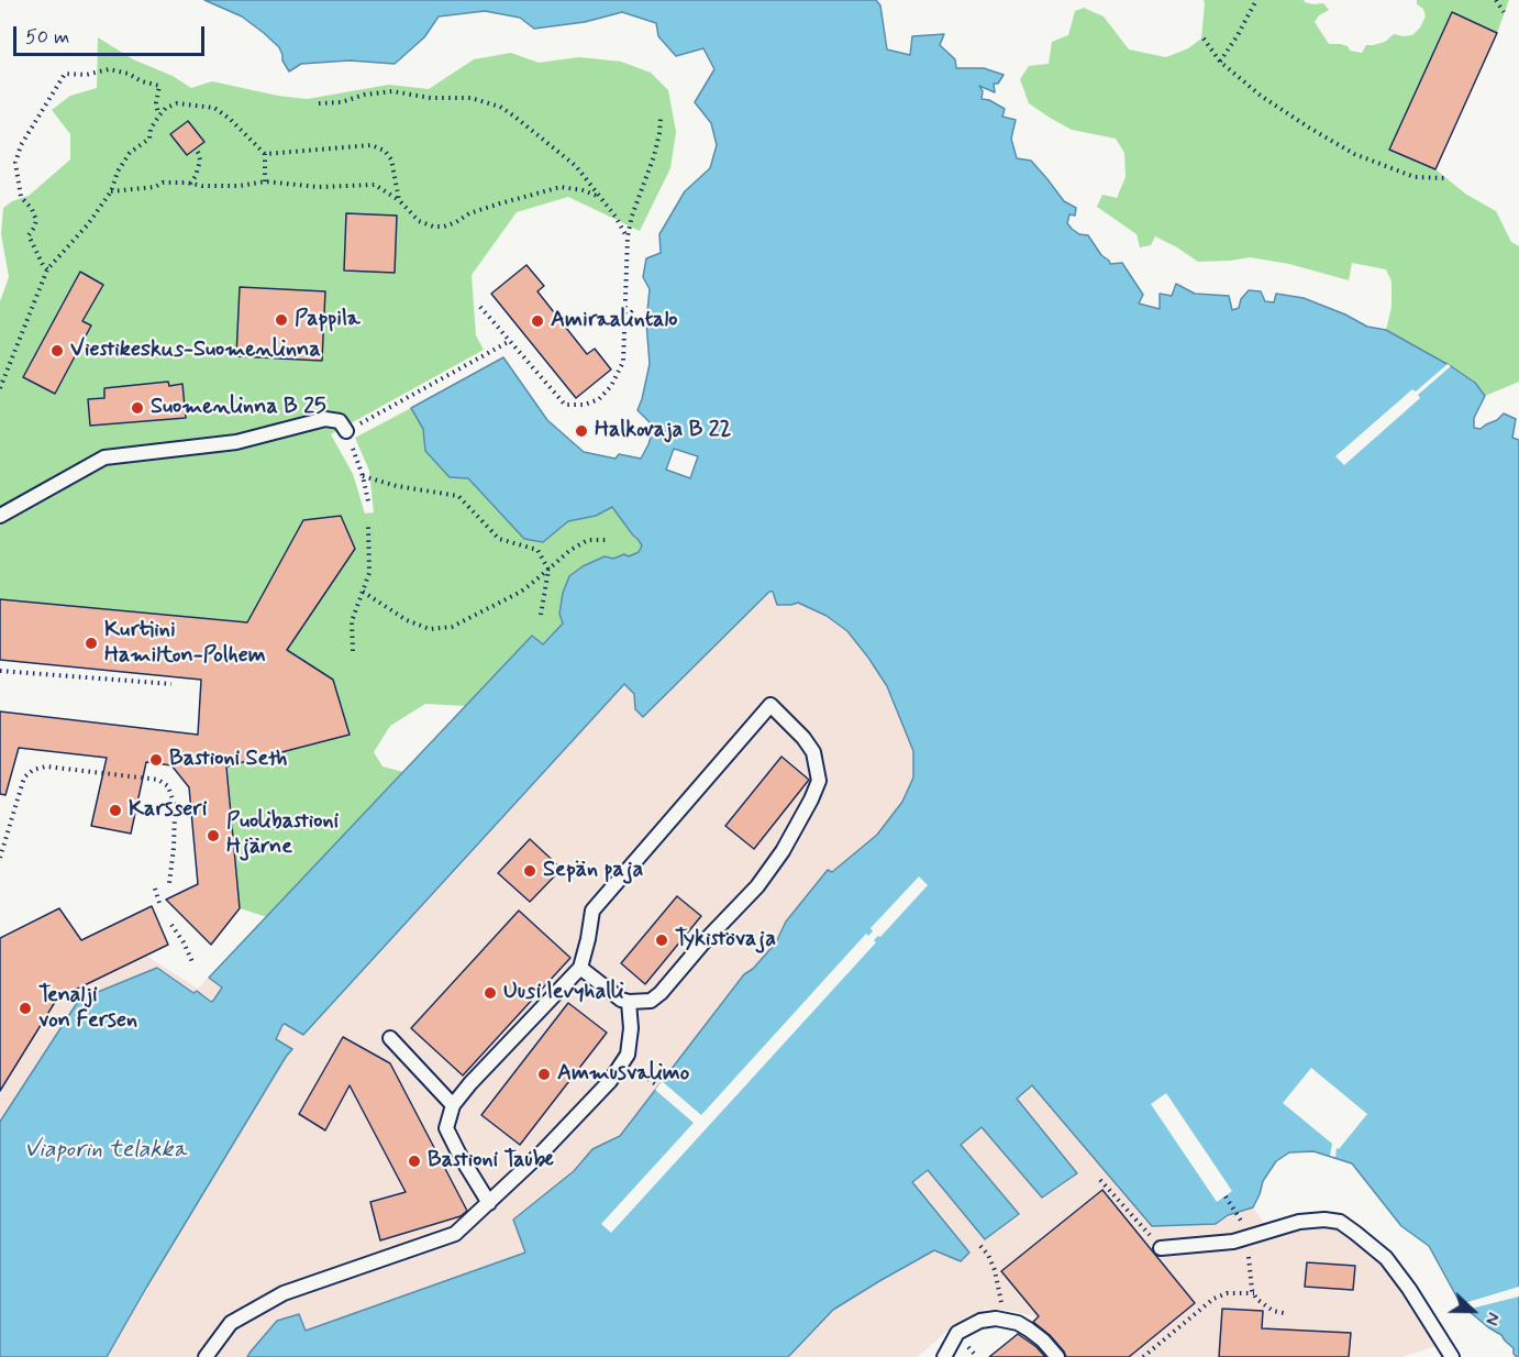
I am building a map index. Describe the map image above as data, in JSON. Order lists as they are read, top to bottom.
{
  "water": ["Viaporin telakka"],
  "places": [
    "Pappila",
    "Amiraalintalo",
    "Viestikeskus-Suomenlinna",
    "Suomenlinna B 25",
    "Halkovaja B 22",
    "Kurtiini Hamilton-Polhem",
    "Bastioni Seth",
    "Karsseri",
    "Puolibastioni Hjärne",
    "Sepän paja",
    "Tykistövaja",
    "Uusi levyhalli",
    "Tenalji von Fersen",
    "Ammusvalimo",
    "Bastioni Taube"
  ],
  "scale_bar": "50 m",
  "north": "right"
}
